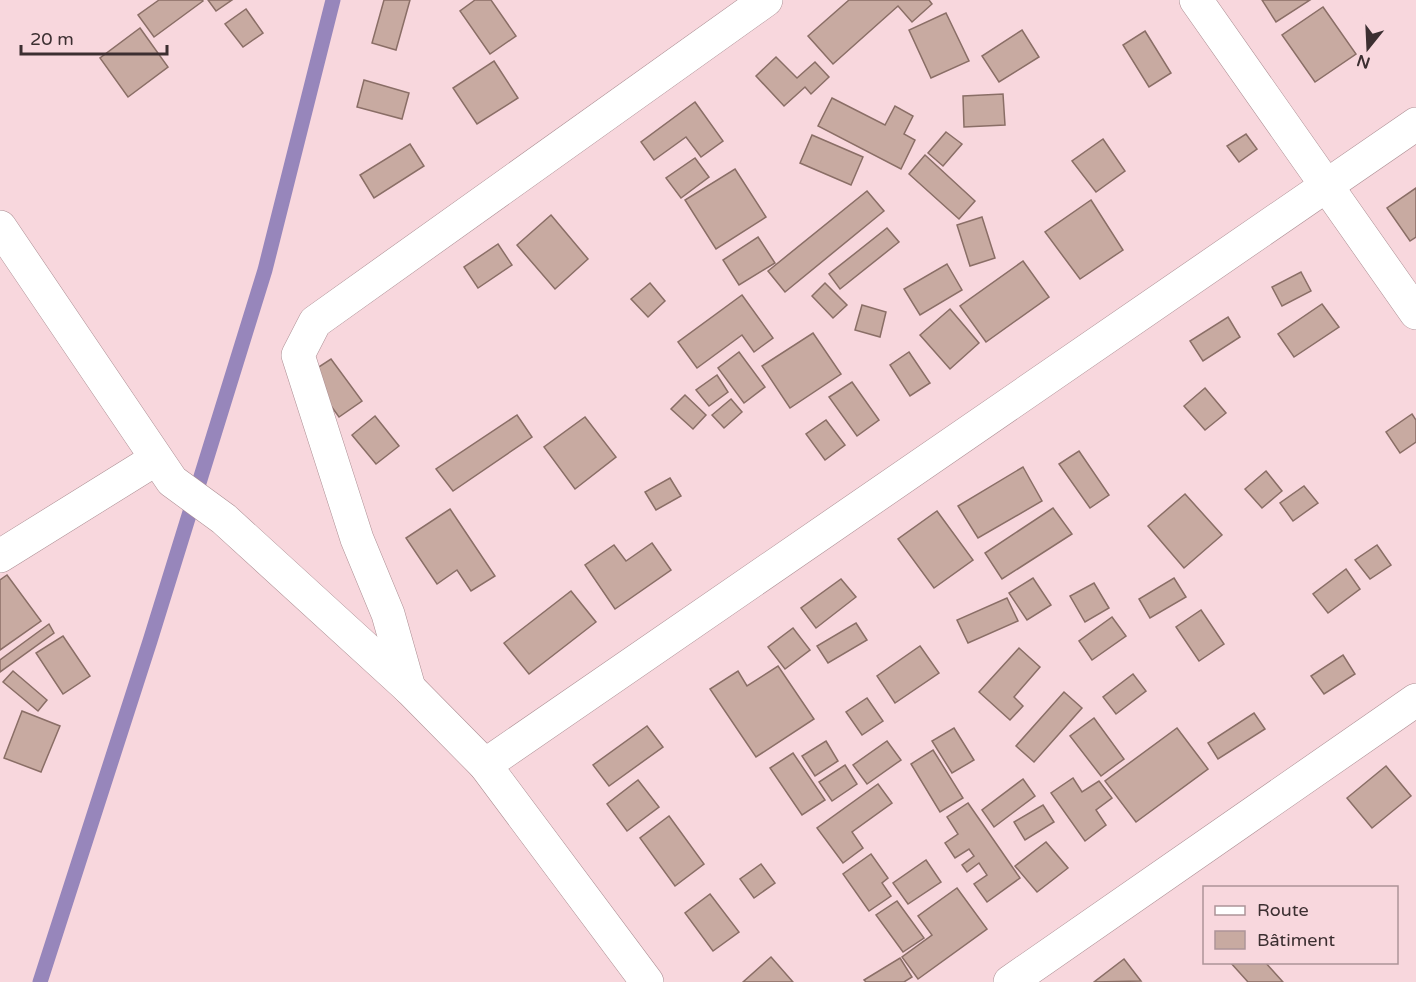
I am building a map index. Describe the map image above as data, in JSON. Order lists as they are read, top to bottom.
{
  "legend": ["Route", "Bâtiment"],
  "scale_bar": "20 m",
  "north": "bottom"
}
